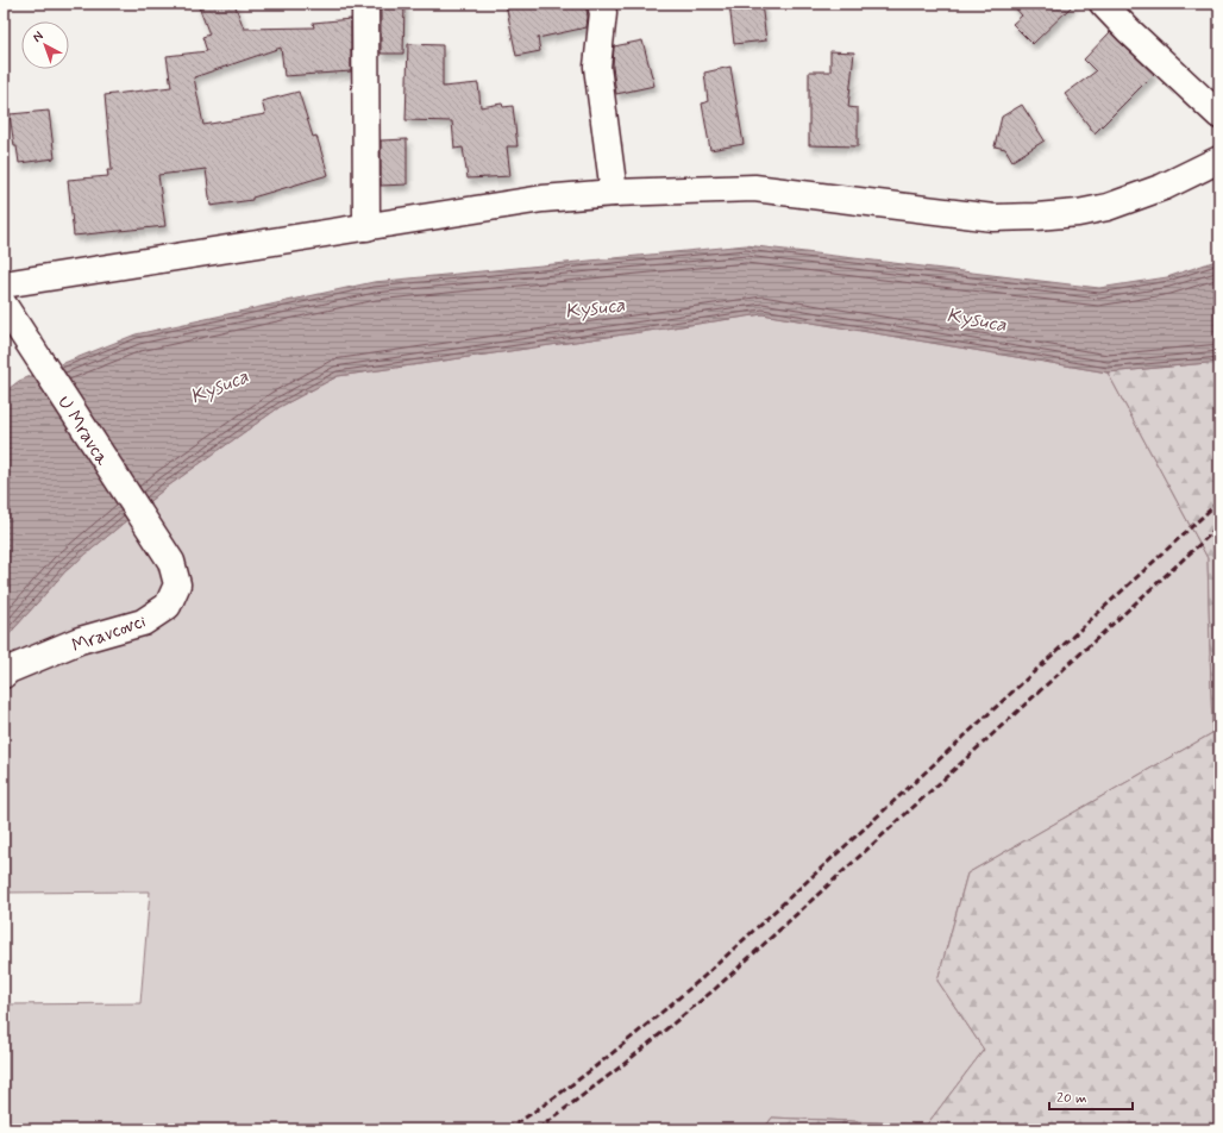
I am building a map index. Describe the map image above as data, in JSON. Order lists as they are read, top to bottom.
{
  "streets": {
    "main road": ["U Mravca", "Mravcovci"]
  },
  "crossings": [
    ["U Mravca", "Mravcovci"]
  ],
  "water": ["Kysuca"],
  "scale_bar": "20 m",
  "north": "top left"
}
